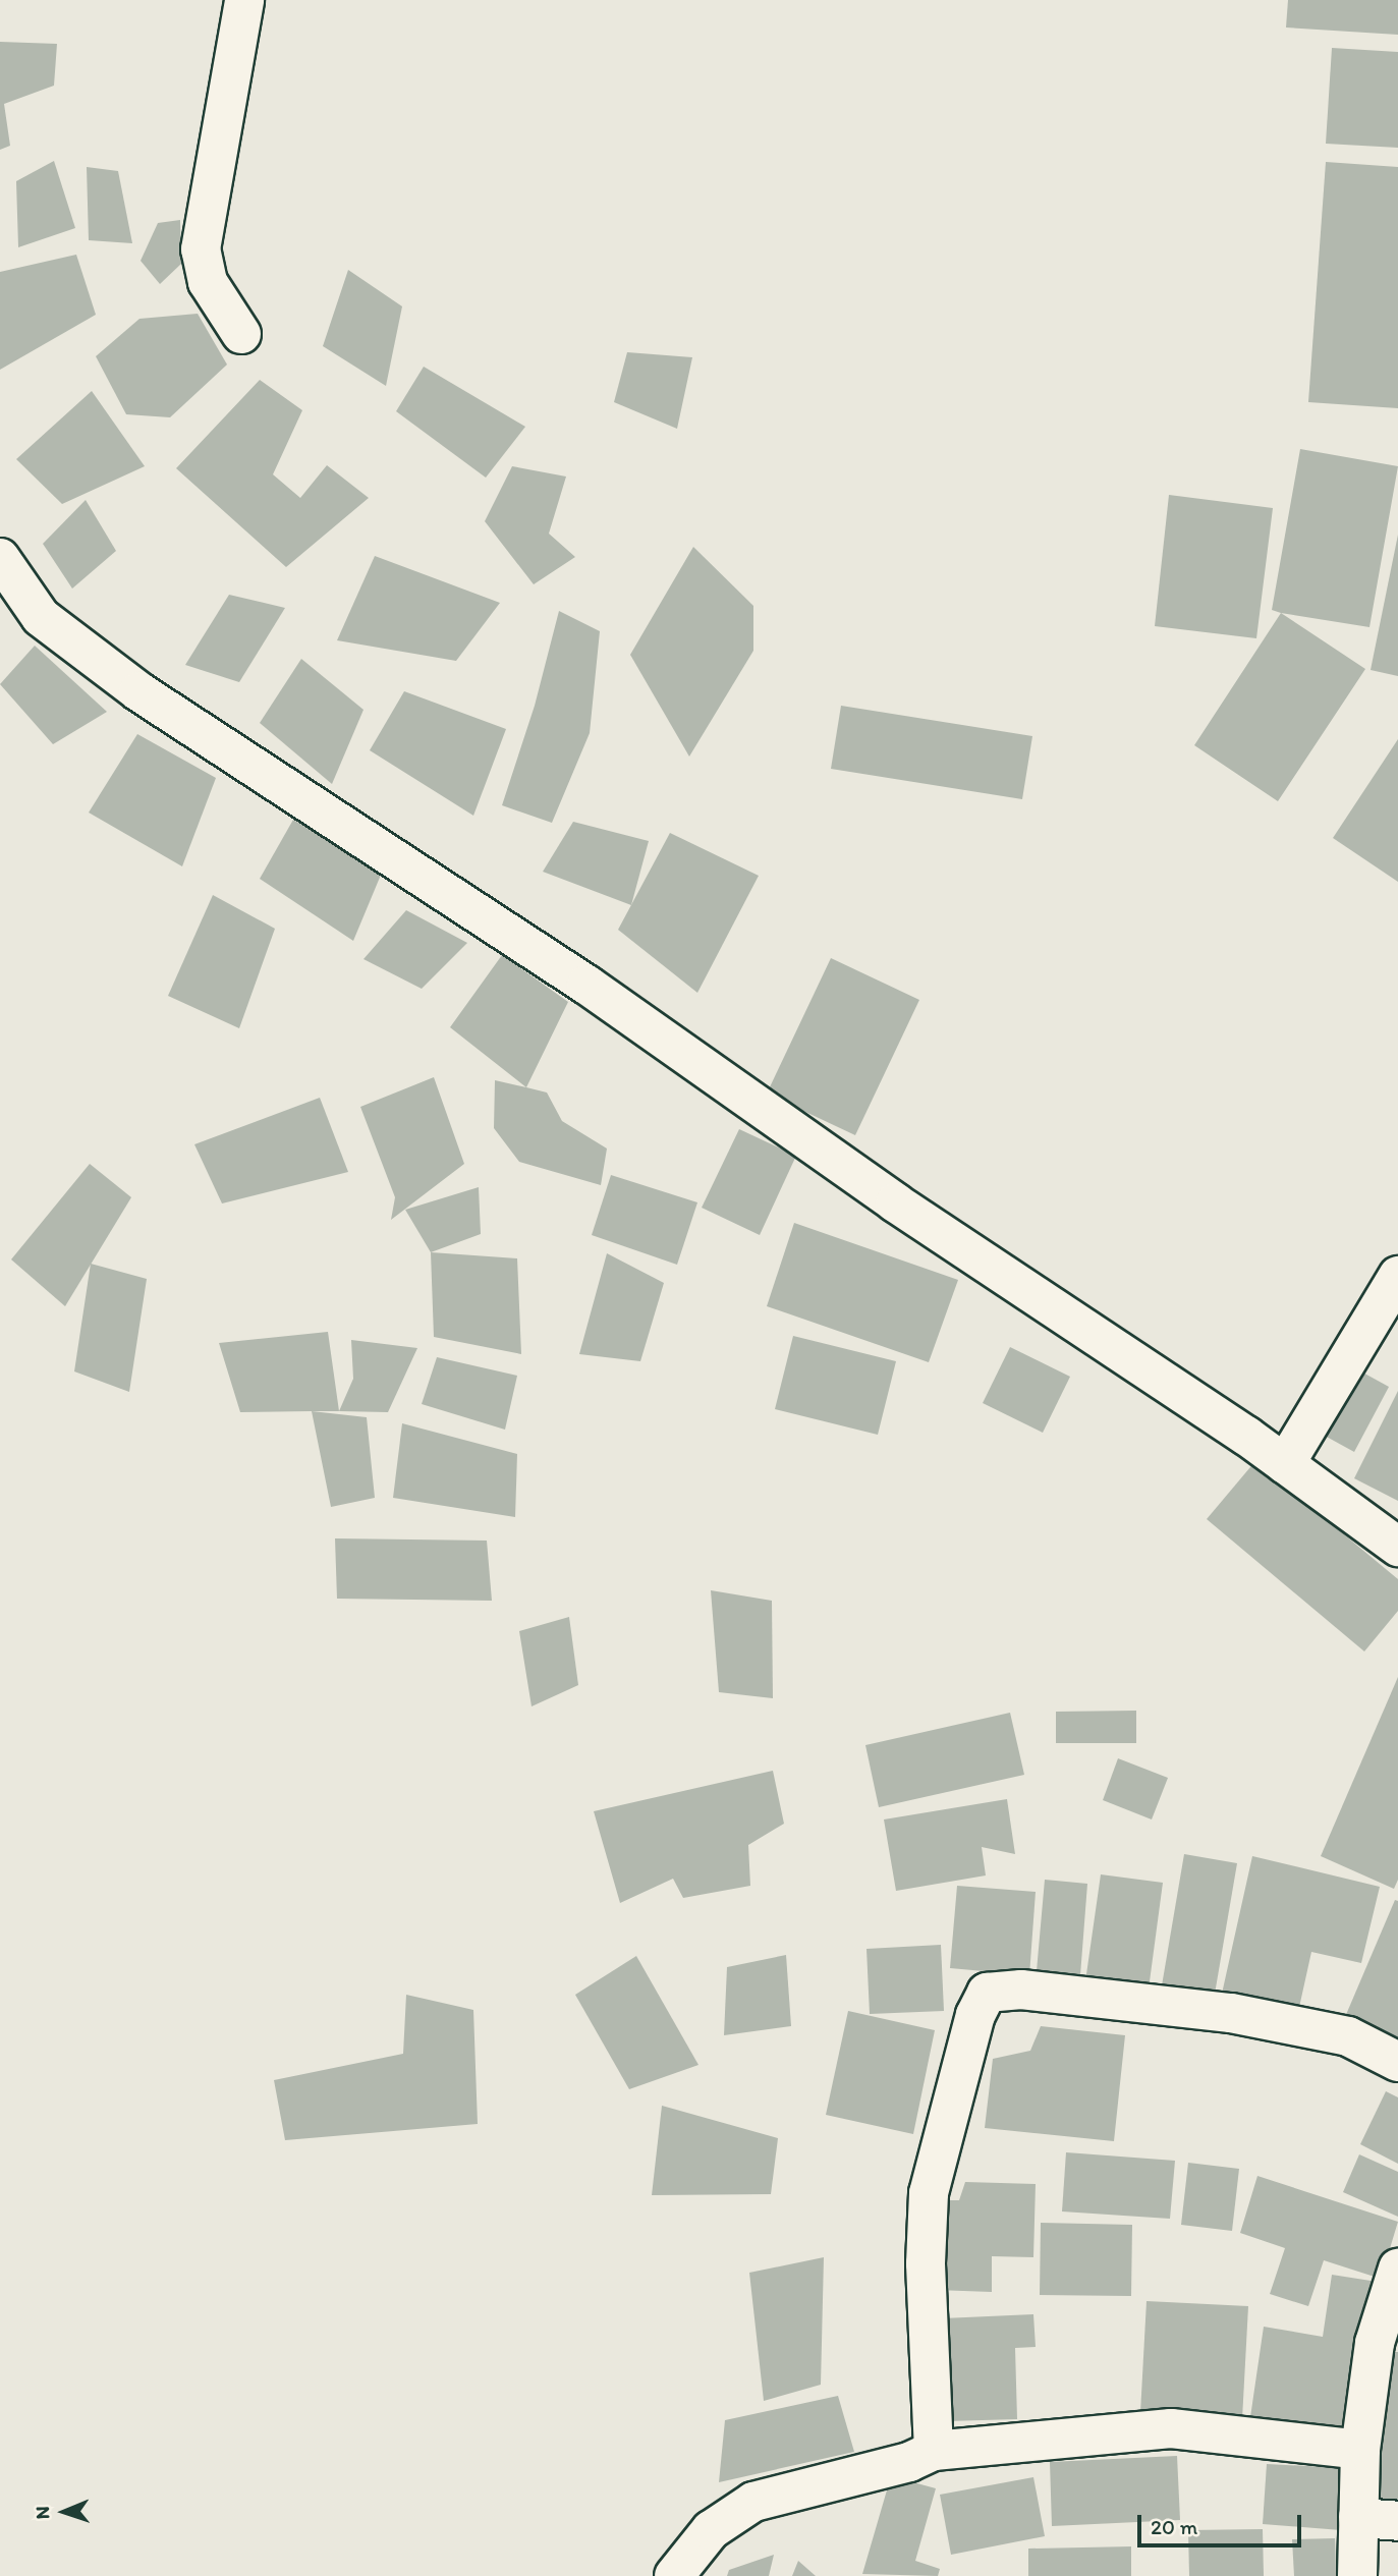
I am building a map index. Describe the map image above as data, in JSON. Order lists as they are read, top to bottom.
{
  "scale_bar": "20 m",
  "north": "left"
}
